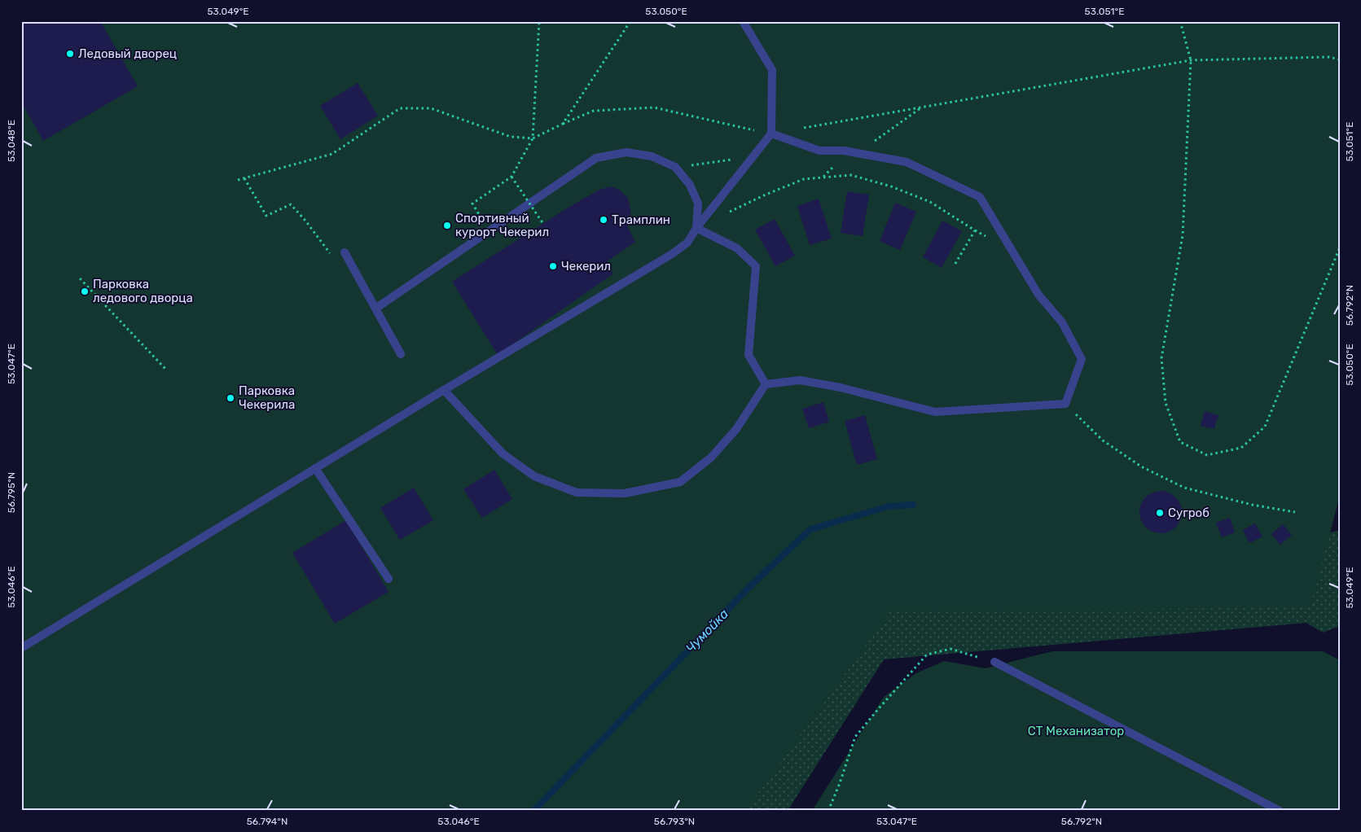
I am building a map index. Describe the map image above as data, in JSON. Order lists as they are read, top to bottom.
{
  "water": ["Чумойка"],
  "parks": ["СТ Механизатор"],
  "places": [
    "Ледовый дворец",
    "Трамплин",
    "Спортивный курорт Чекерил",
    "Чекерил",
    "Парковка ледового дворца",
    "Парковка Чекерила",
    "Сугроб"
  ],
  "coordinates": [
    "53.049°E",
    "53.050°E",
    "53.051°E",
    "53.048°E",
    "56.792°N",
    "53.047°E",
    "56.795°N",
    "53.046°E",
    "56.794°N",
    "56.793°N"
  ]
}
